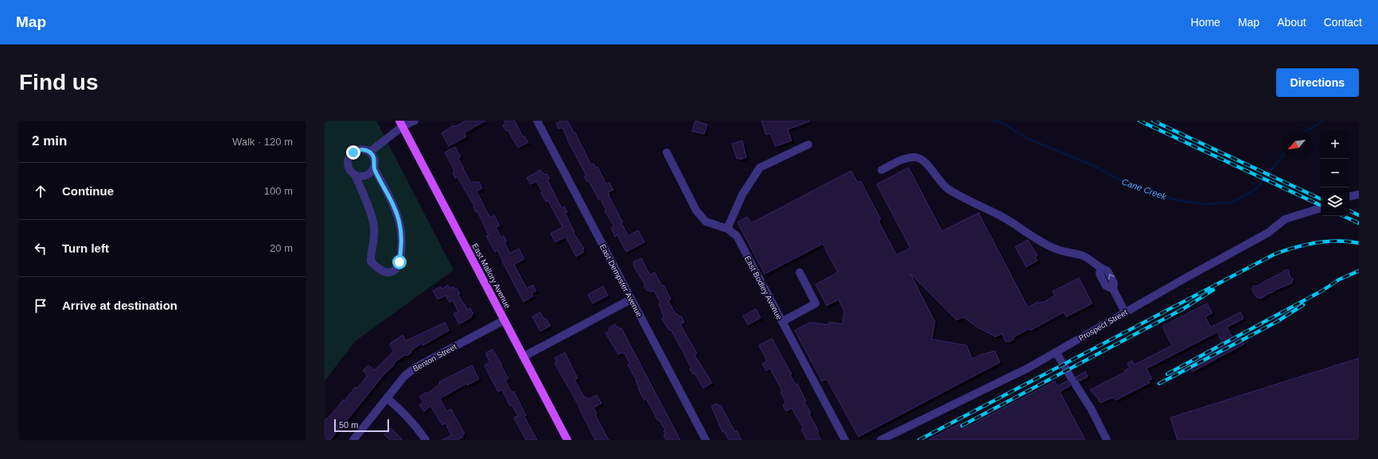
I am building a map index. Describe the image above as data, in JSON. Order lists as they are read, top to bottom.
{
  "streets": {
    "main road": ["East Mallory Avenue"],
    "street": [
      "East Dempster Avenue",
      "East Bodley Avenue",
      "Prospect Street",
      "Benton Street"
    ]
  },
  "crossings": [
    ["East Mallory Avenue", "Benton Street"]
  ],
  "water": ["Cane Creek"],
  "scale_bar": "50 m",
  "north": "bottom left",
  "page": {
    "header": "Map",
    "nav": [
      "Home",
      "Map",
      "About",
      "Contact"
    ],
    "buttons": "Directions",
    "title": "Find us",
    "heading": ["2 min", "Walk · 120 m"],
    "map_buttons": ["+", "−"],
    "list": [
      ["Continue", "100 m"],
      ["Turn left", "20 m"],
      "Arrive at destination"
    ],
    "scale": "50 m"
  }
}
